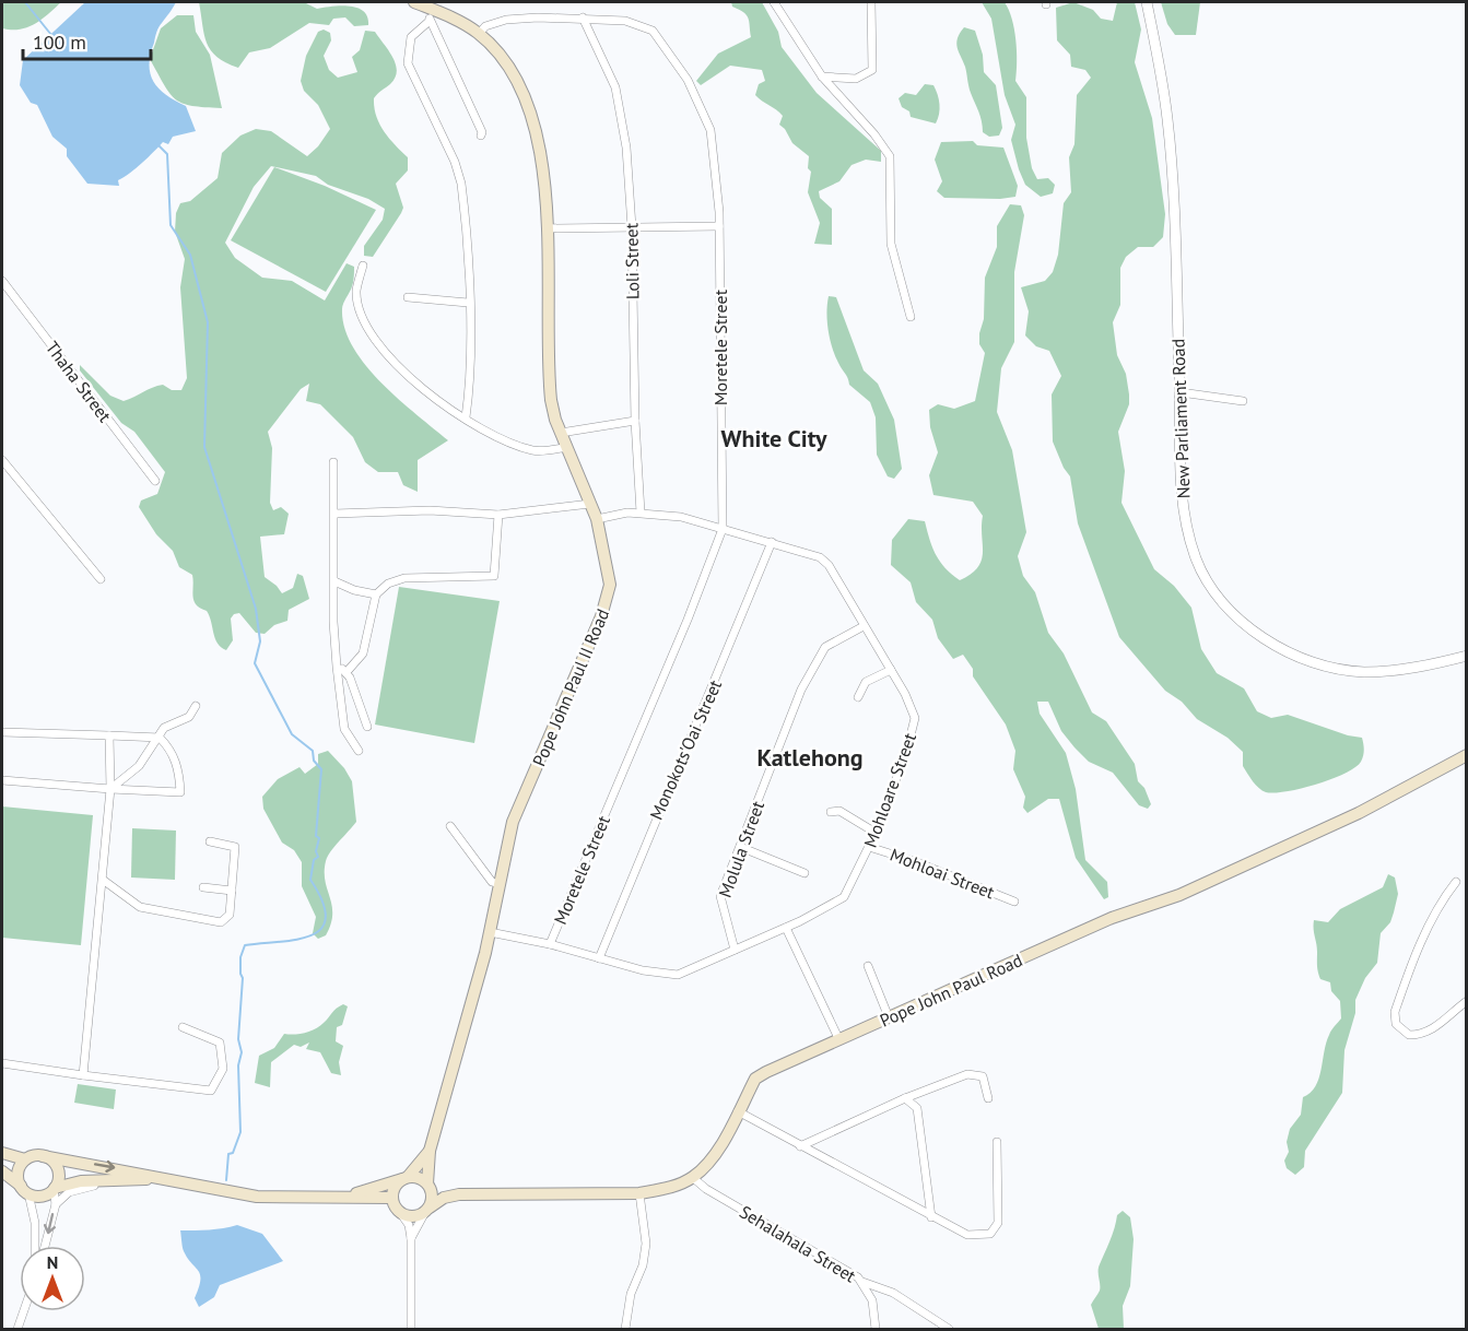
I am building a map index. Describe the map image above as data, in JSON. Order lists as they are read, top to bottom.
{
  "streets": {
    "main road": ["Pope John Paul II Road", "Pope John Paul Road"],
    "street": [
      "Loli Street",
      "Moretele Street",
      "Thaha Street",
      "New Parliament Road",
      "Monokots'Oai Street",
      "Mohloare Street",
      "Molula Street",
      "Mohloai Street",
      "Sehalahala Street"
    ]
  },
  "crossings": [
    ["Loli Street", "Moretele Street"],
    ["Loli Street", "Mohloare Street"],
    ["Moretele Street", "Pope John Paul II Road"],
    ["Moretele Street", "Mohloare Street"],
    ["Pope John Paul II Road", "Mohloare Street"],
    ["Monokots'Oai Street", "Mohloare Street"],
    ["Mohloare Street", "Molula Street"],
    ["Mohloare Street", "Mohloai Street"],
    ["Pope John Paul Road", "Sehalahala Street"]
  ],
  "districts": ["White City", "Katlehong"],
  "scale_bar": "100 m",
  "north": "top"
}
